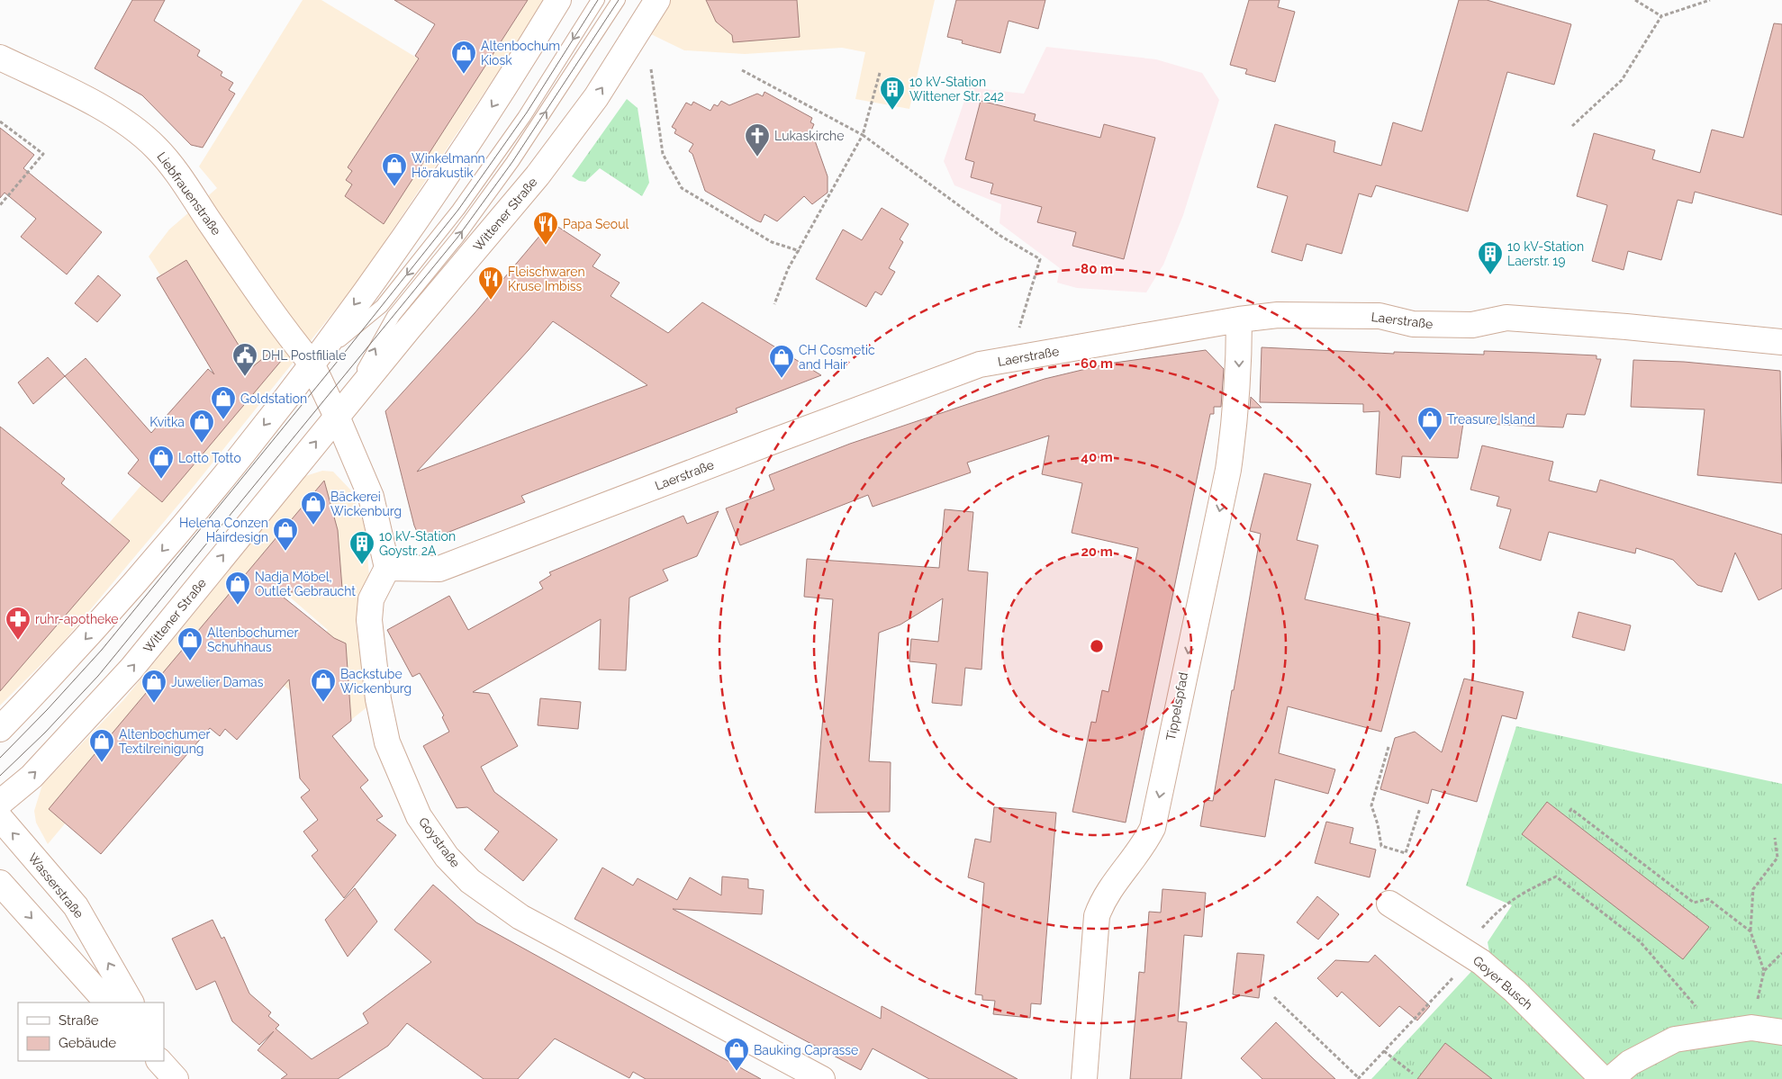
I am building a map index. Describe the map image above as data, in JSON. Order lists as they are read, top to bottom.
{
  "streets": {
    "street": [
      "Liebfrauenstraße",
      "Wittener Straße",
      "Laerstraße",
      "Tippelspfad",
      "Goystraße",
      "Wasserstraße",
      "Goyer Busch"
    ]
  },
  "crossings": [
    ["Laerstraße", "Tippelspfad"],
    ["Laerstraße", "Goystraße"]
  ],
  "one_way": ["Tippelspfad"],
  "places": {
    "shop": [
      "Altenbochum Kiosk",
      "Winkelmann Hörakustik",
      "CH Cosmetic and Hair",
      "Goldstation",
      "Treasure Island",
      "Kvitka",
      "Lotto Totto",
      "Bäckerei Wickenburg",
      "Helena Conzen Hairdesign",
      "Nadja Möbel, Outlet Gebraucht",
      "Altenbochumer Schuhhaus",
      "Backstube Wickenburg",
      "Juwelier Damas",
      "Altenbochumer Textilreinigung",
      "Bauking Caprasse"
    ],
    "building": ["10 kV-Station Wittener Str. 242", "10 kV-Station Laerstr. 19", "10 kV-Station Goystr. 2A"],
    "church": ["Lukaskirche"],
    "restaurant": ["Papa Seoul", "Fleischwaren Kruse Imbiss"],
    "public building": ["DHL Postfiliale"],
    "pharmacy": ["ruhr-apotheke"]
  },
  "legend": ["Straße", "Gebäude"],
  "rings": [
    "80 m",
    "60 m",
    "40 m",
    "20 m"
  ]
}
